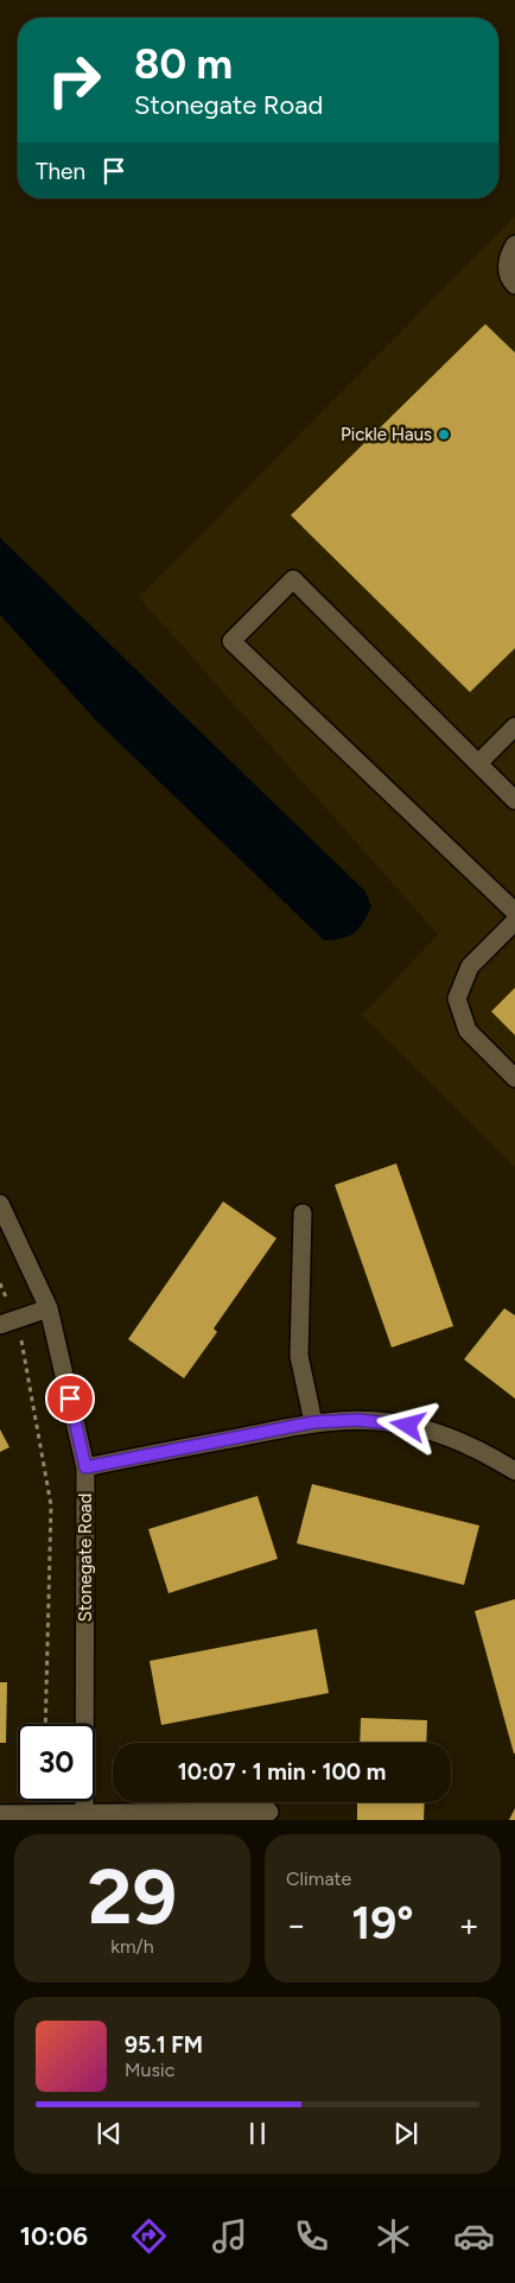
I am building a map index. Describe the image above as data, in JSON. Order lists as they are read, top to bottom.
{
  "streets": {
    "street": ["Stonegate Road"]
  },
  "places": ["Pickle Haus"],
  "page": {
    "turn": ["80 m", "Stonegate Road"],
    "then": "Then",
    "limit": "30",
    "trip": "10:07 · 1 min · 100 m",
    "tile": [
      ["29", "km/h"],
      "Climate"
    ],
    "heat": ["−", "19°", "+"],
    "song": ["95.1 FM", "Music"],
    "tabs": "10:06"
  }
}
